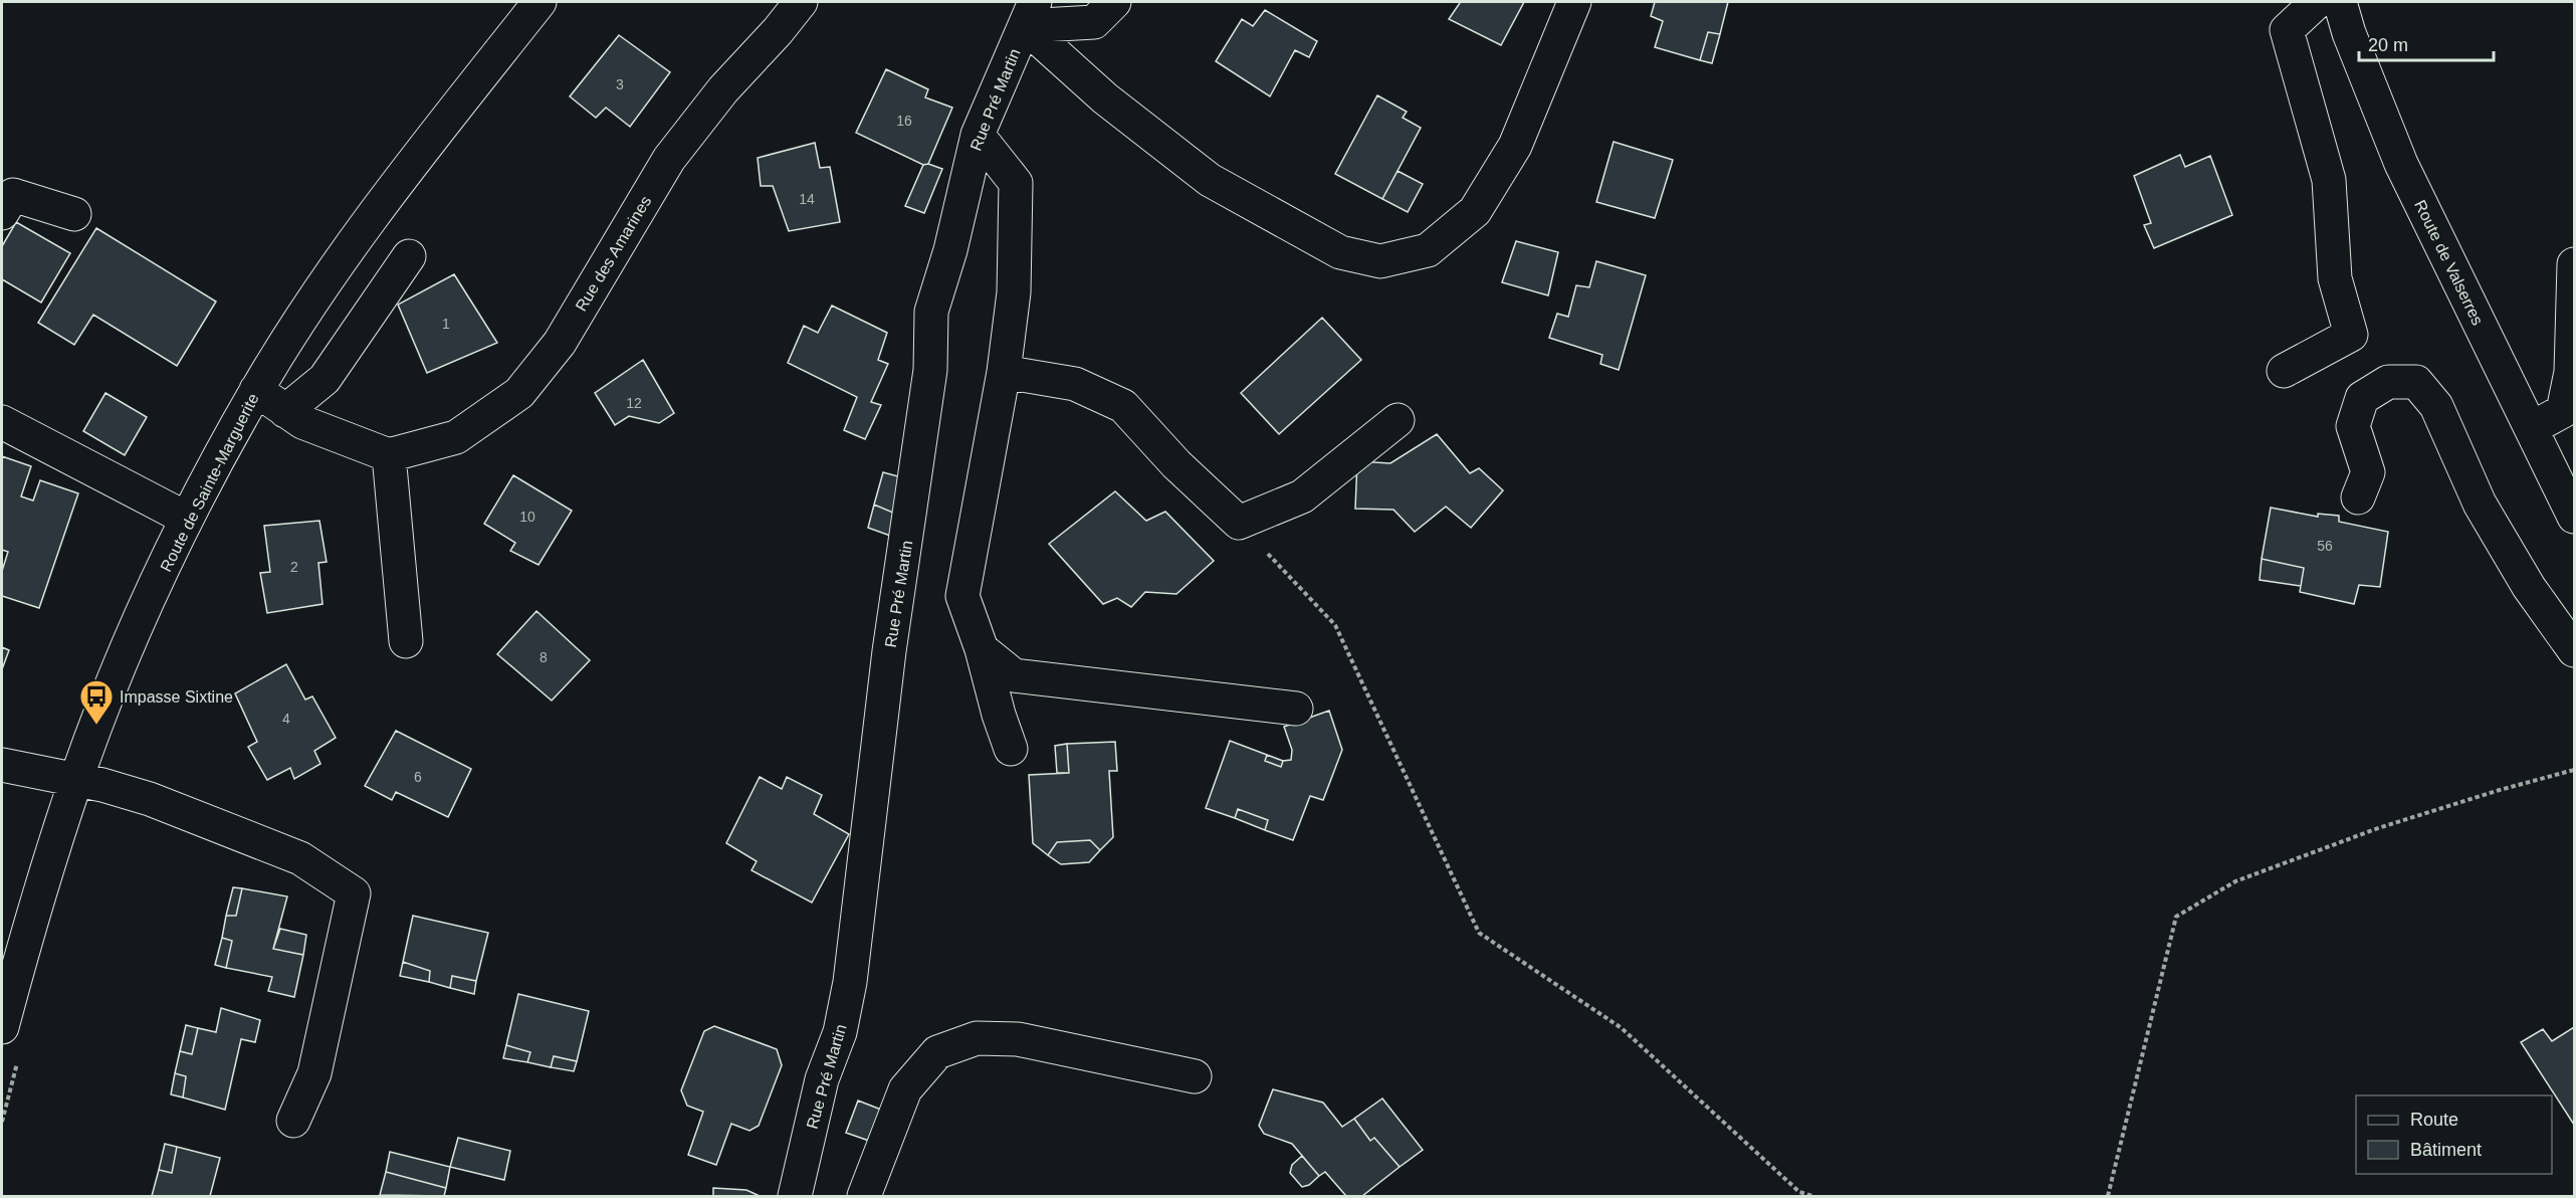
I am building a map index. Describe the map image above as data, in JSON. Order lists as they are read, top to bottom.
{
  "streets": {
    "street": [
      "Rue Pré Martin",
      "Rue des Amarines",
      "Route de Valserres",
      "Route de Sainte-Marguerite"
    ]
  },
  "places": {
    "bus stop": ["Impasse Sixtine"]
  },
  "house_numbers": [
    "3",
    "16",
    "14",
    "1",
    "12",
    "10",
    "56",
    "2",
    "8",
    "4",
    "6"
  ],
  "legend": ["Route", "Bâtiment"],
  "scale_bar": "20 m"
}
